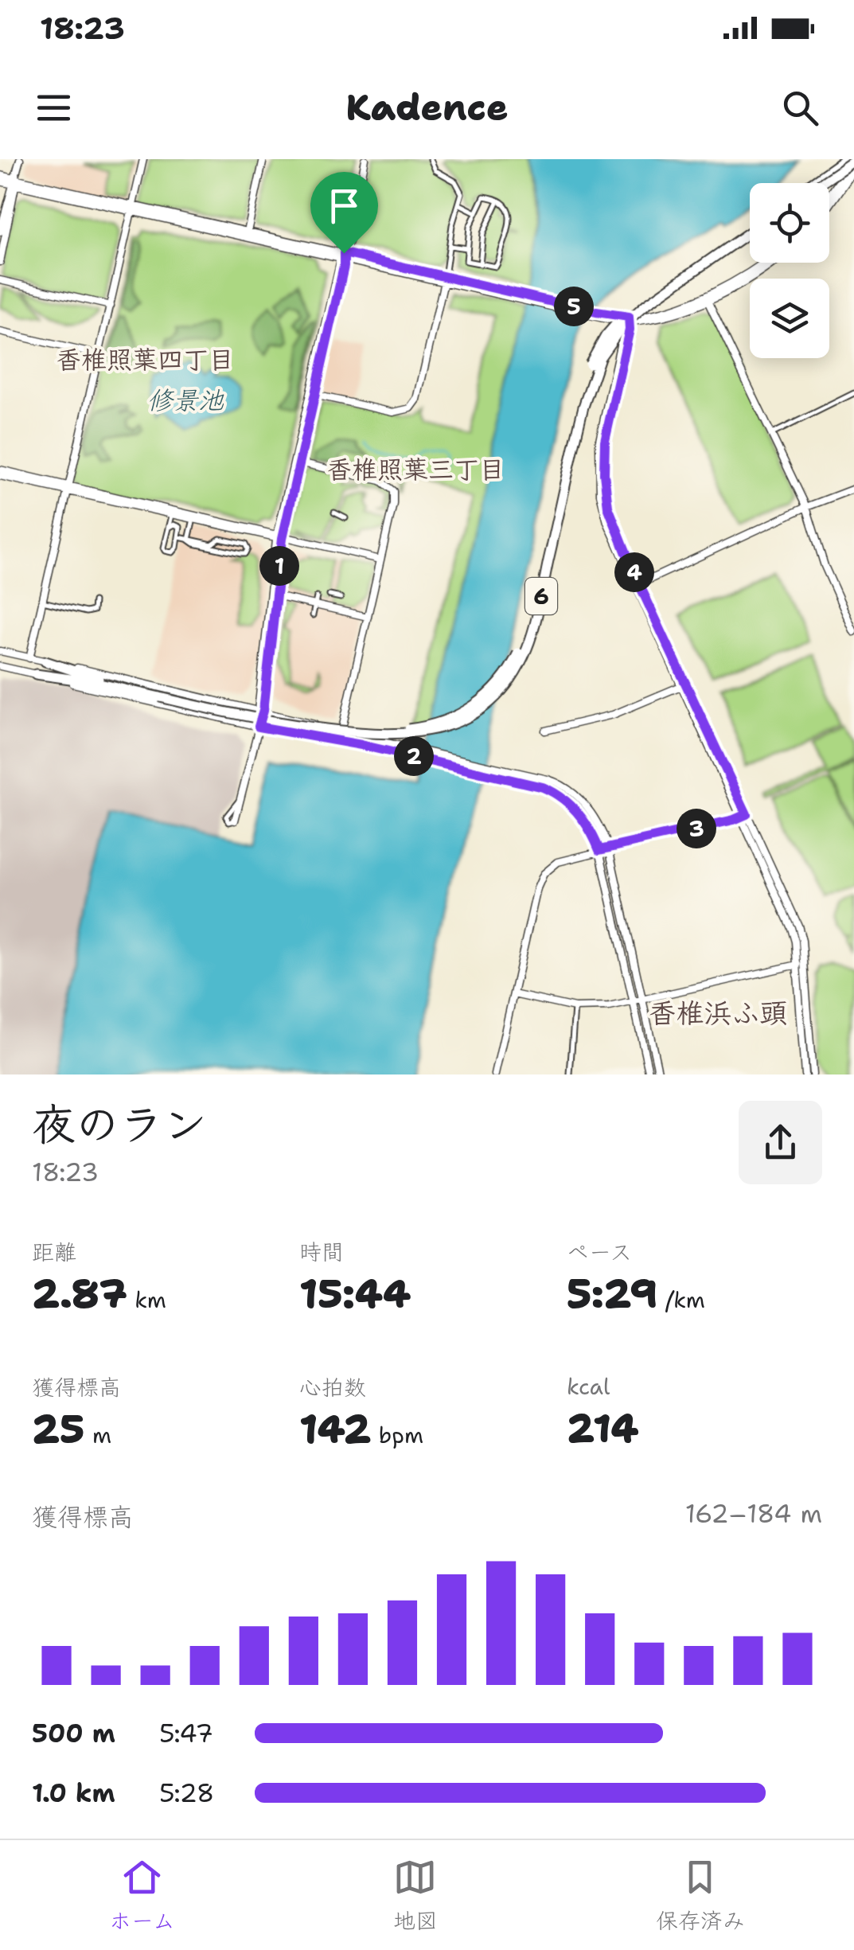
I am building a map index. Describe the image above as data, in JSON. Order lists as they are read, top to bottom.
{
  "streets": {
    "highway": ["6"]
  },
  "districts": ["香椎照葉四丁目", "香椎照葉三丁目", "香椎浜ふ頭"],
  "water": ["修景池"],
  "page": {
    "status": "18:23",
    "header": "Kadence",
    "pins": [
      "5",
      "1",
      "4",
      "2",
      "3"
    ],
    "heading": ["夜のラン", "18:23"],
    "stats": [
      ["距離", "2.87 km"],
      ["時間", "15:44"],
      ["ペース", "5:29 /km"],
      ["獲得標高", "25 m"],
      ["心拍数", "142 bpm"],
      ["kcal", "214"]
    ],
    "chart": ["獲得標高", "162–184 m"],
    "list": [
      {
        "name": "500 m",
        "note": "5:47"
      },
      {
        "name": "1.0 km",
        "note": "5:28"
      }
    ],
    "tabs": ["ホーム", "地図", "保存済み"]
  }
}
